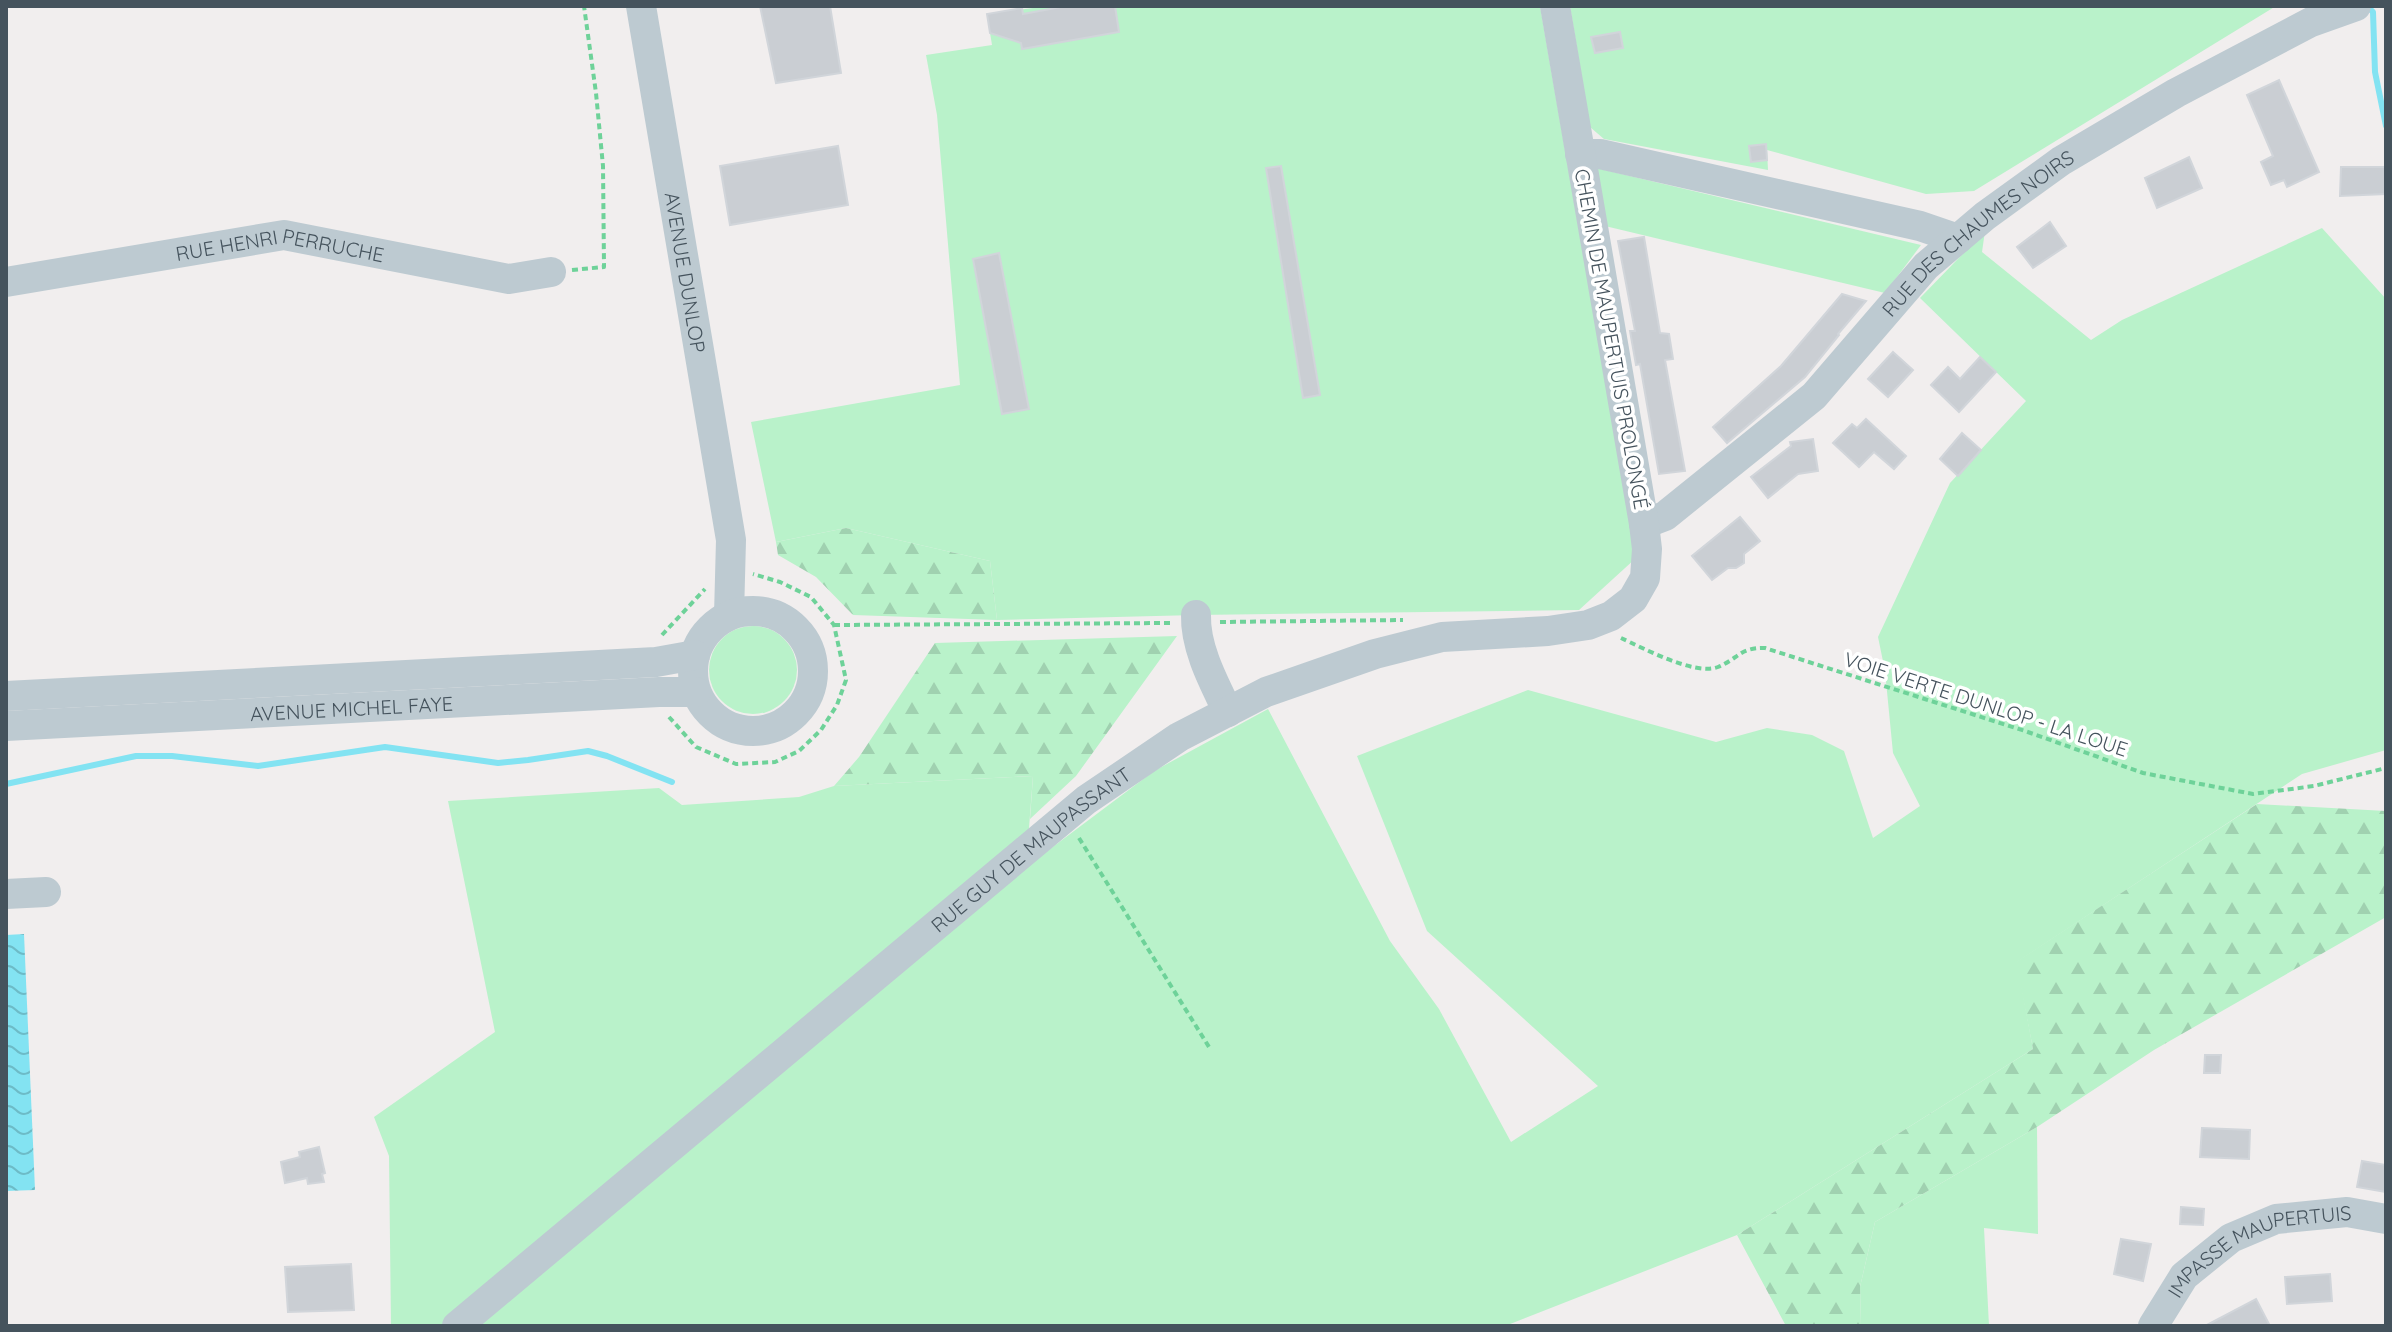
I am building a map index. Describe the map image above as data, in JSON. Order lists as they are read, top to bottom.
{
  "streets": {
    "street": [
      "RUE DES CHAUMES NOIRS",
      "RUE HENRI PERRUCHE",
      "AVENUE DUNLOP",
      "CHEMIN DE MAUPERTUIS PROLONGÉ",
      "AVENUE MICHEL FAYE",
      "RUE GUY DE MAUPASSANT",
      "IMPASSE MAUPERTUIS"
    ],
    "path": ["VOIE VERTE DUNLOP - LA LOUE"]
  },
  "crossings": [
    ["RUE DES CHAUMES NOIRS", "CHEMIN DE MAUPERTUIS PROLONGÉ"],
    ["RUE DES CHAUMES NOIRS", "RUE GUY DE MAUPASSANT"],
    ["AVENUE DUNLOP", "AVENUE MICHEL FAYE"],
    ["CHEMIN DE MAUPERTUIS PROLONGÉ", "RUE GUY DE MAUPASSANT"],
    ["VOIE VERTE DUNLOP - LA LOUE", "RUE GUY DE MAUPASSANT"]
  ]
}
